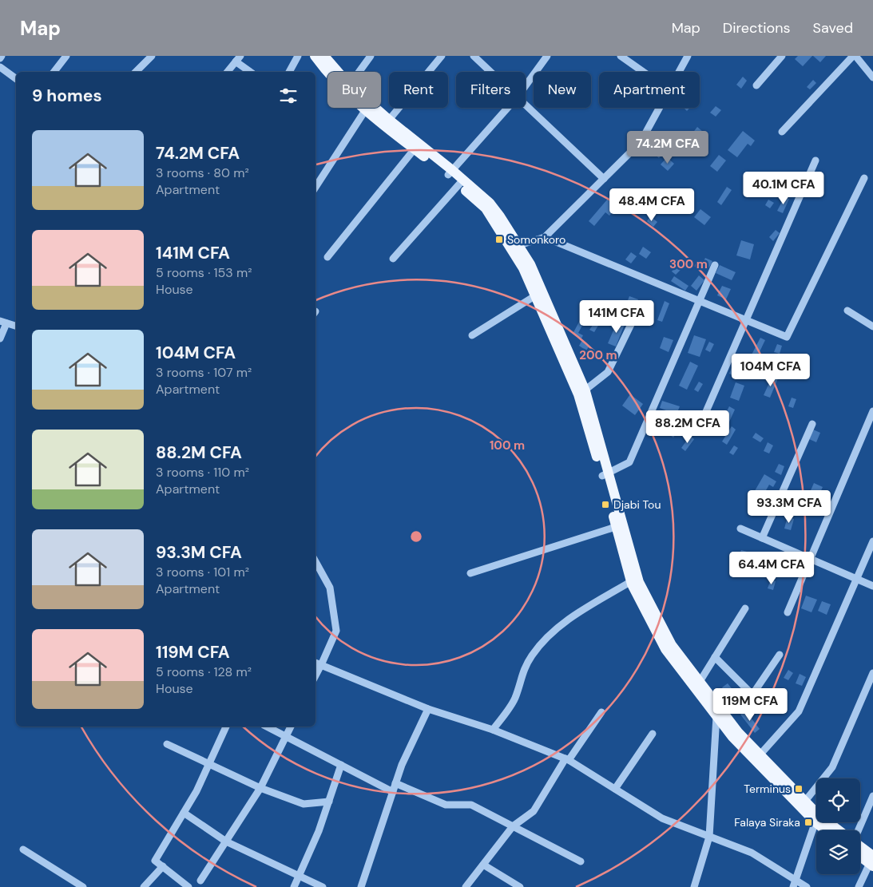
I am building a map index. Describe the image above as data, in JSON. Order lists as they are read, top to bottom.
{
  "places": {
    "transit": [
      "Somonkoro",
      "Djabi Tou",
      "Terminus",
      "Falaya Siraka"
    ]
  },
  "page": {
    "header": "Map",
    "nav": ["Map", "Directions", "Saved"],
    "chip": [
      "Buy",
      "Rent",
      "Filters",
      "New",
      "Apartment"
    ],
    "heading": "9 homes",
    "list": [
      {
        "name": "74.2M CFA",
        "note": "3 rooms · 80 m² · Apartment"
      },
      {
        "name": "141M CFA",
        "note": "5 rooms · 153 m² · House"
      },
      {
        "name": "104M CFA",
        "note": "3 rooms · 107 m² · Apartment"
      },
      {
        "name": "88.2M CFA",
        "note": "3 rooms · 110 m² · Apartment"
      },
      {
        "name": "93.3M CFA",
        "note": "3 rooms · 101 m² · Apartment"
      },
      {
        "name": "119M CFA",
        "note": "5 rooms · 128 m² · House"
      }
    ],
    "price": [
      "74.2M CFA",
      "40.1M CFA",
      "48.4M CFA",
      "141M CFA",
      "104M CFA",
      "88.2M CFA",
      "93.3M CFA",
      "64.4M CFA",
      "119M CFA"
    ]
  },
  "rings": ["300 m", "200 m", "100 m"]
}
